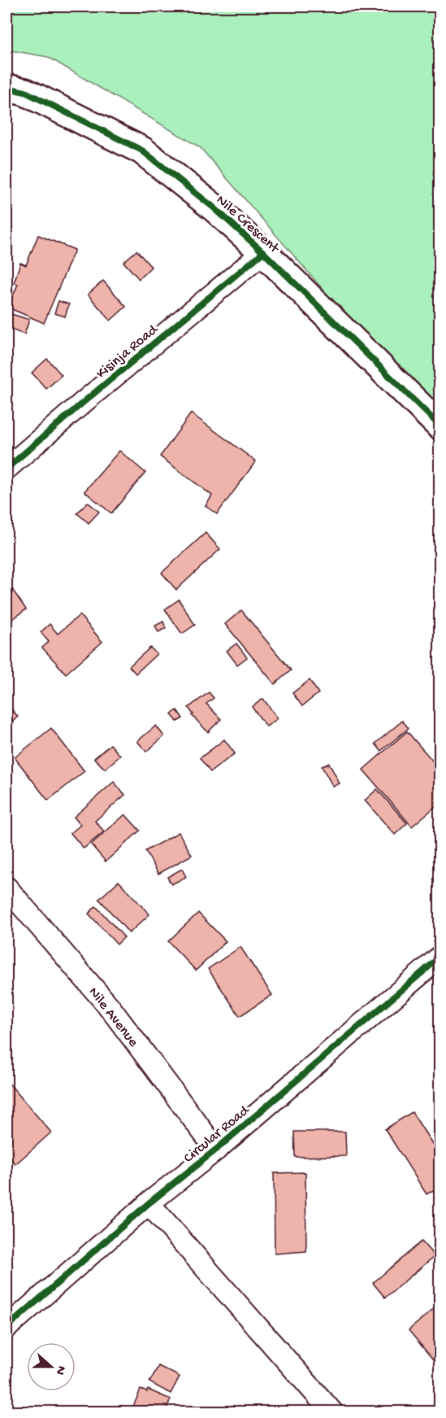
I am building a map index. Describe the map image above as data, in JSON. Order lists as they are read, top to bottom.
{
  "streets": {
    "street": [
      "Nile Crescent",
      "Kisinja Road",
      "Nile Avenue",
      "Circular Road"
    ]
  },
  "crossings": [
    ["Nile Crescent", "Kisinja Road"],
    ["Nile Avenue", "Circular Road"]
  ],
  "north": "right"
}
